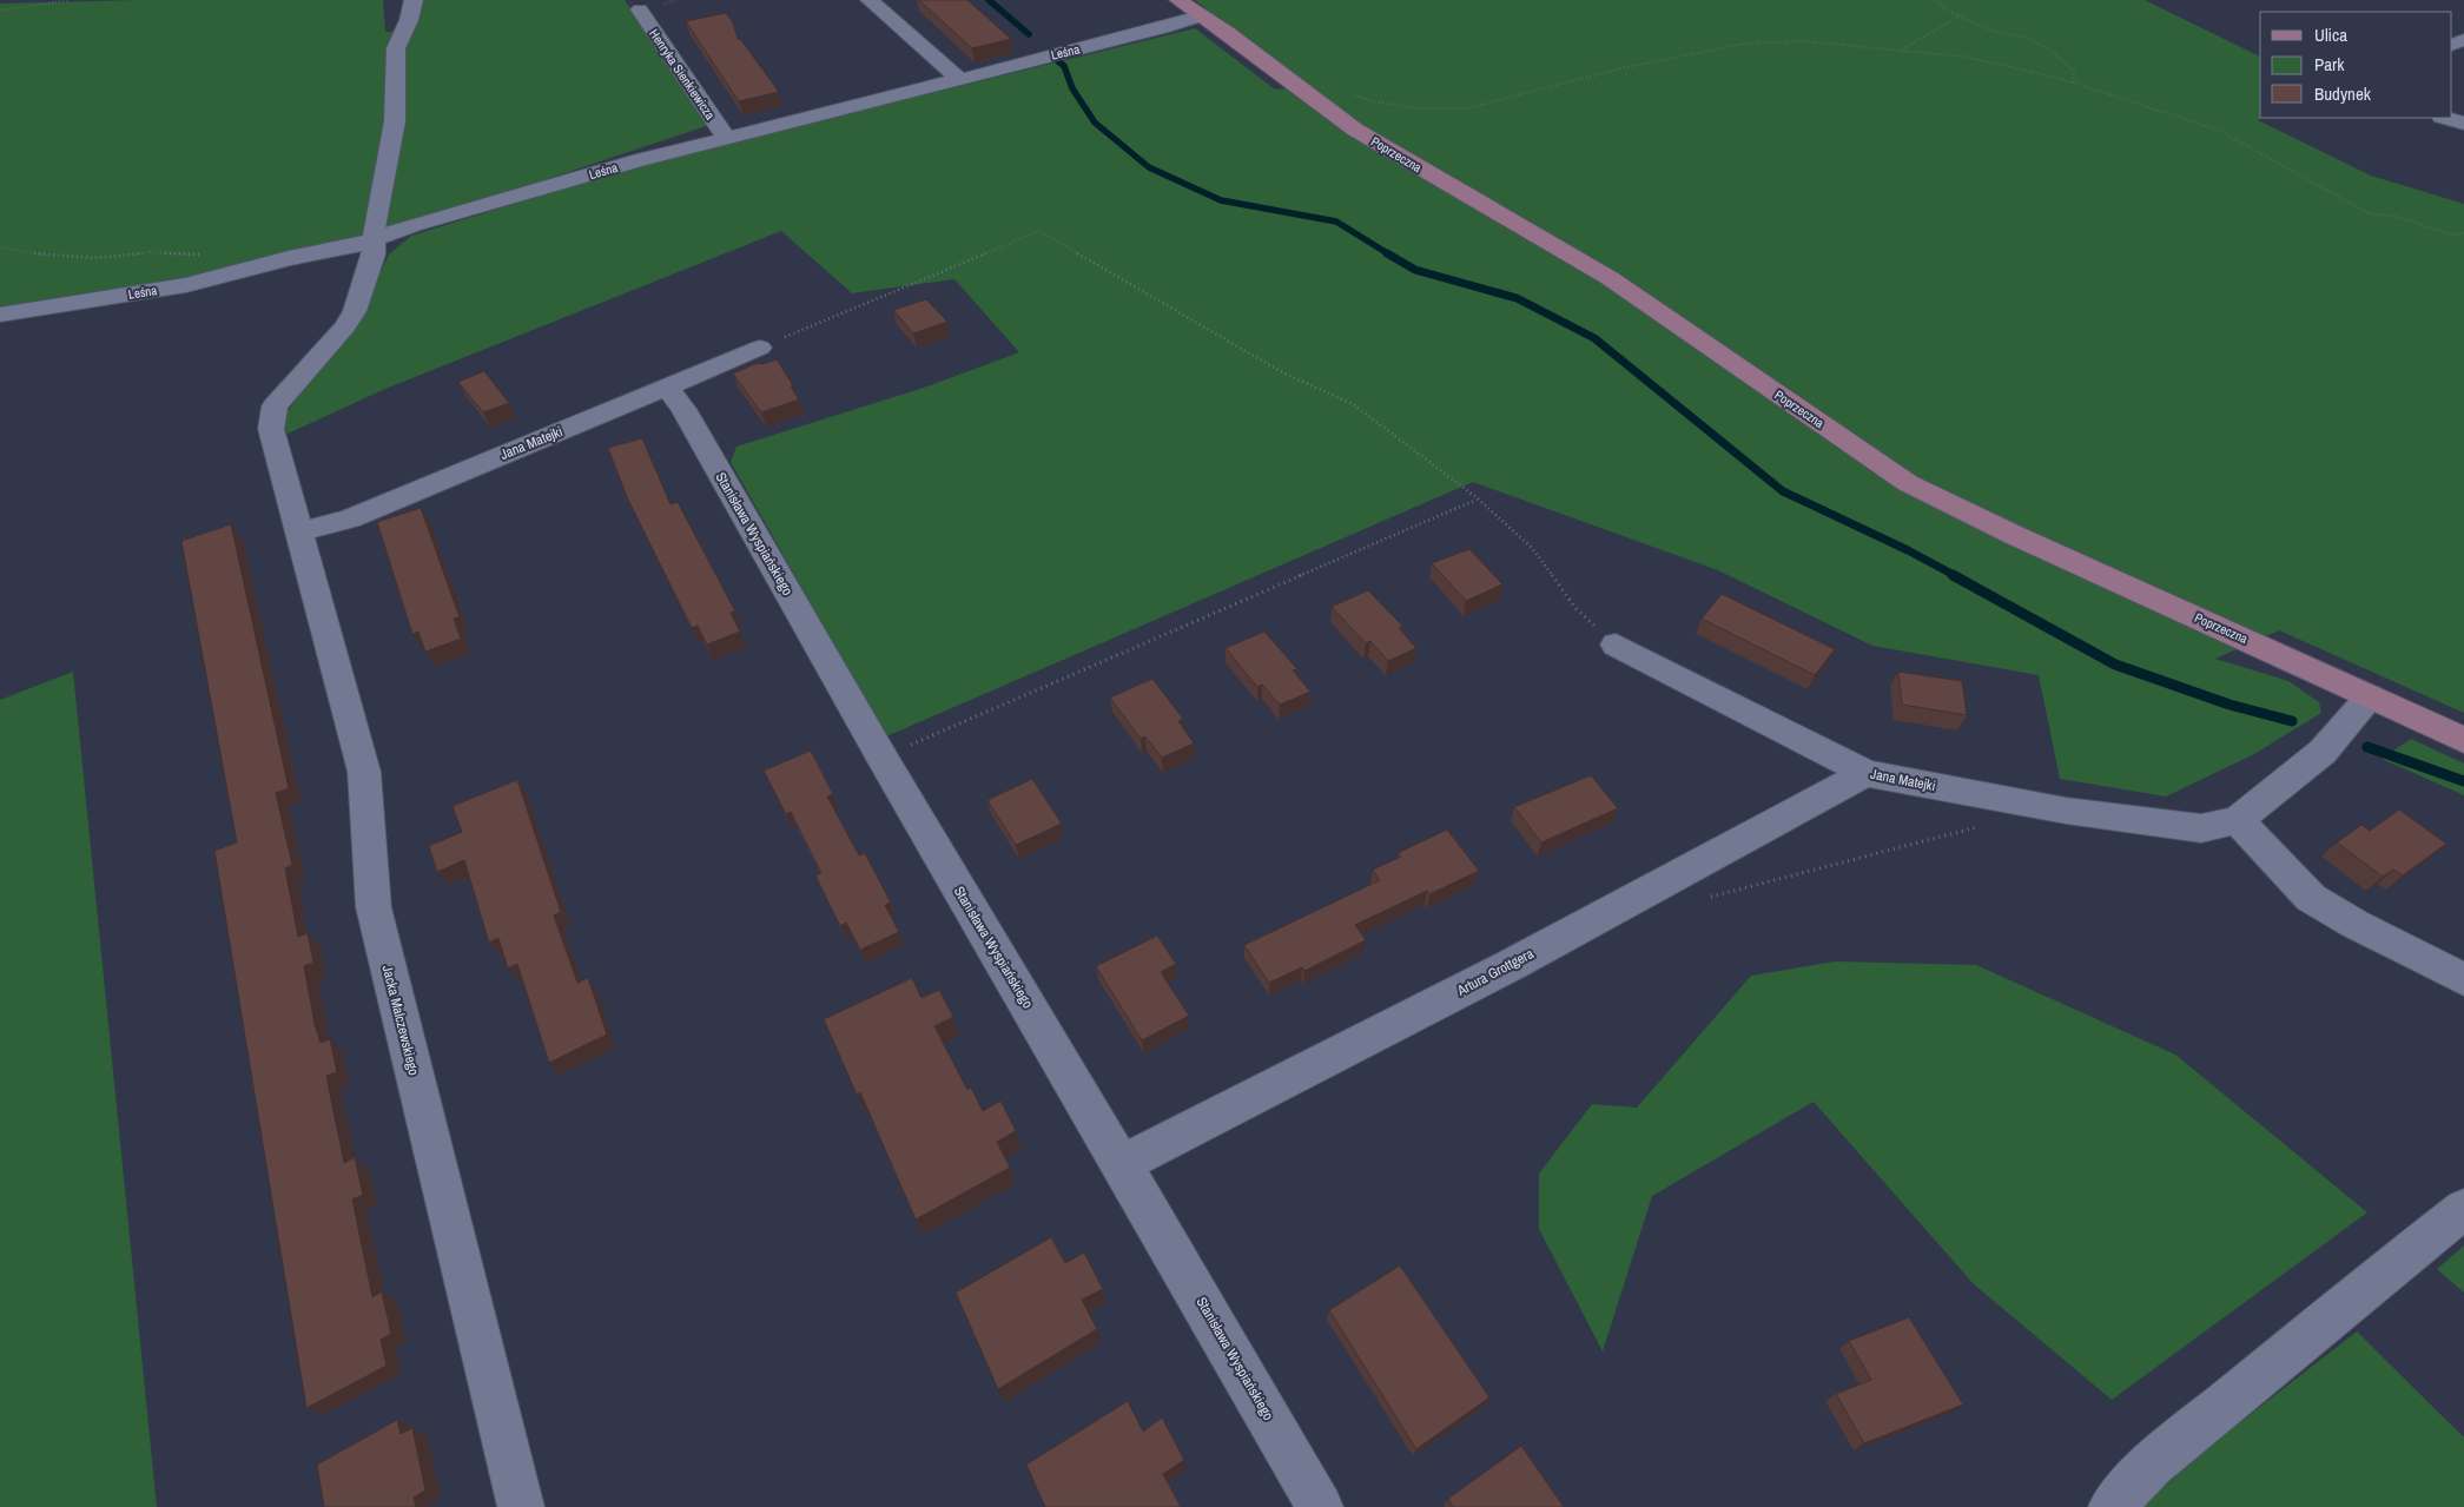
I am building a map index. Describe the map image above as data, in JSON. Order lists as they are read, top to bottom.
{
  "streets": {
    "street": [
      "Leśna",
      "Henryka Sienkiewicza",
      "Poprzeczna",
      "Jana Matejki",
      "Stanisława Wyspiańskiego",
      "Artura Grottgera",
      "Jacka Malczewskiego"
    ]
  },
  "crossings": [
    ["Leśna", "Henryka Sienkiewicza"],
    ["Leśna", "Poprzeczna"],
    ["Leśna", "Jacka Malczewskiego"],
    ["Poprzeczna", "Jana Matejki"],
    ["Jana Matejki", "Stanisława Wyspiańskiego"],
    ["Jana Matejki", "Artura Grottgera"],
    ["Jana Matejki", "Jacka Malczewskiego"],
    ["Stanisława Wyspiańskiego", "Artura Grottgera"]
  ],
  "legend": ["Ulica", "Park", "Budynek"]
}
